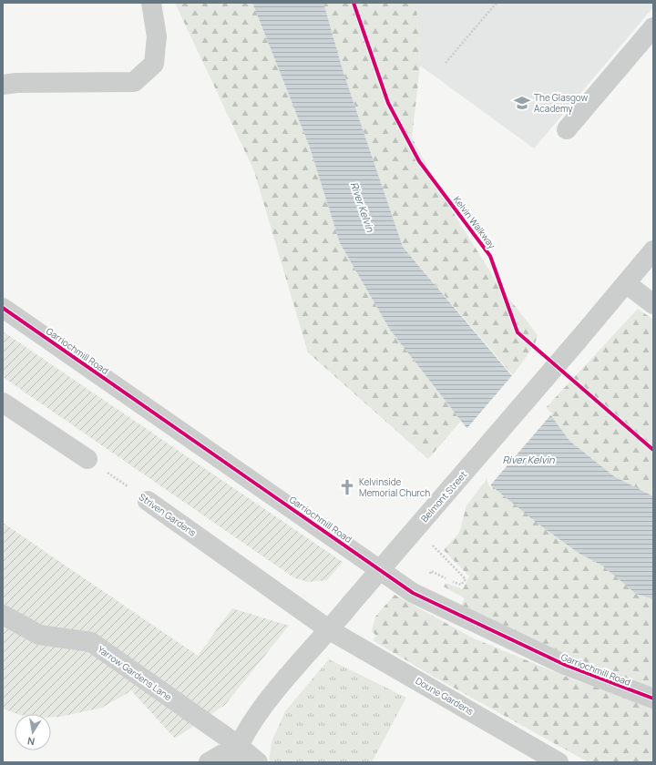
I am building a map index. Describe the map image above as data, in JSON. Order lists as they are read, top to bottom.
{
  "streets": {
    "street": [
      "Garriochmill Road",
      "Belmont Street",
      "Striven Gardens",
      "Yarrow Gardens Lane",
      "Doune Gardens"
    ],
    "cycle path": ["Kelvin Walkway"]
  },
  "crossings": [
    ["Belmont Street", "Striven Gardens"],
    ["Belmont Street", "Yarrow Gardens Lane"],
    ["Belmont Street", "Doune Gardens"],
    ["Striven Gardens", "Doune Gardens"]
  ],
  "water": ["River Kelvin"],
  "places": {
    "school or university": ["The Glasgow Academy"],
    "church": ["Kelvinside Memorial Church"]
  },
  "north": "bottom"
}
